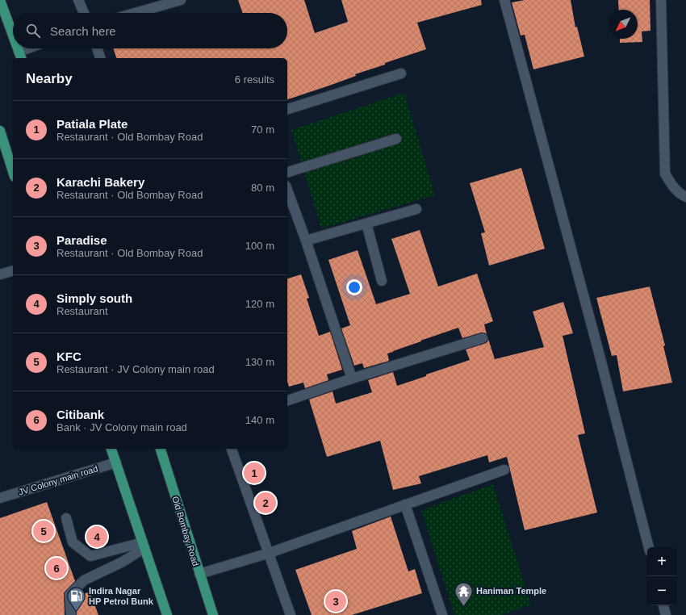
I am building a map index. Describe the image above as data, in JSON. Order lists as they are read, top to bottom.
{
  "streets": {
    "main road": ["Old Bombay Road"],
    "street": ["JV Colony main road"]
  },
  "places": {
    "temple": ["Haniman Temple"],
    "fuel station": ["Indira Nagar HP Petrol Bunk"]
  },
  "north": "bottom left",
  "page": {
    "search": "Search here",
    "heading": ["Nearby", "6 results"],
    "list": [
      {
        "mark": "1",
        "name": "Patiala Plate",
        "note": "Restaurant · Old Bombay Road",
        "value": "70 m"
      },
      {
        "mark": "2",
        "name": "Karachi Bakery",
        "note": "Restaurant · Old Bombay Road",
        "value": "80 m"
      },
      {
        "mark": "3",
        "name": "Paradise",
        "note": "Restaurant · Old Bombay Road",
        "value": "100 m"
      },
      {
        "mark": "4",
        "name": "Simply south",
        "note": "Restaurant",
        "value": "120 m"
      },
      {
        "mark": "5",
        "name": "KFC",
        "note": "Restaurant · JV Colony main road",
        "value": "130 m"
      },
      {
        "mark": "6",
        "name": "Citibank",
        "note": "Bank · JV Colony main road",
        "value": "140 m"
      }
    ],
    "pins": [
      "1",
      "2",
      "5",
      "4",
      "6",
      "3"
    ],
    "map_buttons": ["+", "−"]
  }
}
